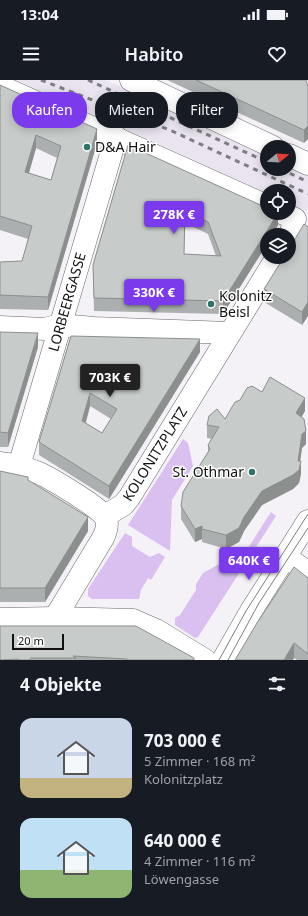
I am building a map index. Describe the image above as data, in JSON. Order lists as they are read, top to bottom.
{
  "streets": {
    "street": ["LORBEERGASSE", "KOLONITZPLATZ"]
  },
  "places": ["D&A Hair", "Kolonitz Beisl", "St. Othmar"],
  "scale_bar": "20 m",
  "north": "right",
  "page": {
    "status": "13:04",
    "header": "Habito",
    "chip": ["Kaufen", "Mieten", "Filter"],
    "price": [
      "278K €",
      "330K €",
      "703K €",
      "640K €"
    ],
    "scale": "20 m",
    "heading": "4 Objekte",
    "list": [
      {
        "name": "703 000 €",
        "note": "5 Zimmer · 168 m² · Kolonitzplatz"
      },
      {
        "name": "640 000 €",
        "note": "4 Zimmer · 116 m² · Löwengasse"
      }
    ]
  }
}
